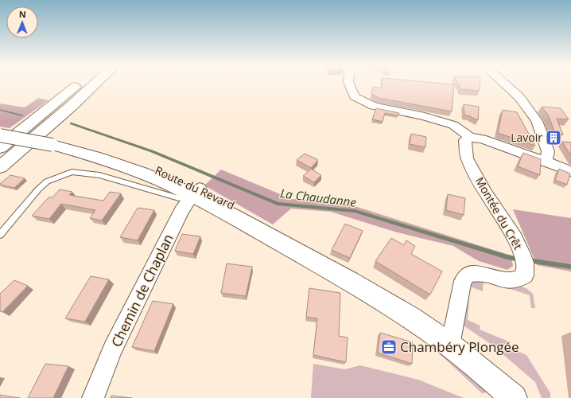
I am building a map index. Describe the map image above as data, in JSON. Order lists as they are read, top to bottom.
{
  "streets": {
    "main road": ["Route du Revard"],
    "street": ["Montée du Crêt", "Chemin de Chaplan"]
  },
  "crossings": [
    ["Route du Revard", "Montée du Crêt"],
    ["Route du Revard", "Chemin de Chaplan"]
  ],
  "water": ["La Chaudanne"],
  "places": {
    "building": ["Lavoir"],
    "office": ["Chambéry Plongée"]
  },
  "north": "top"
}
